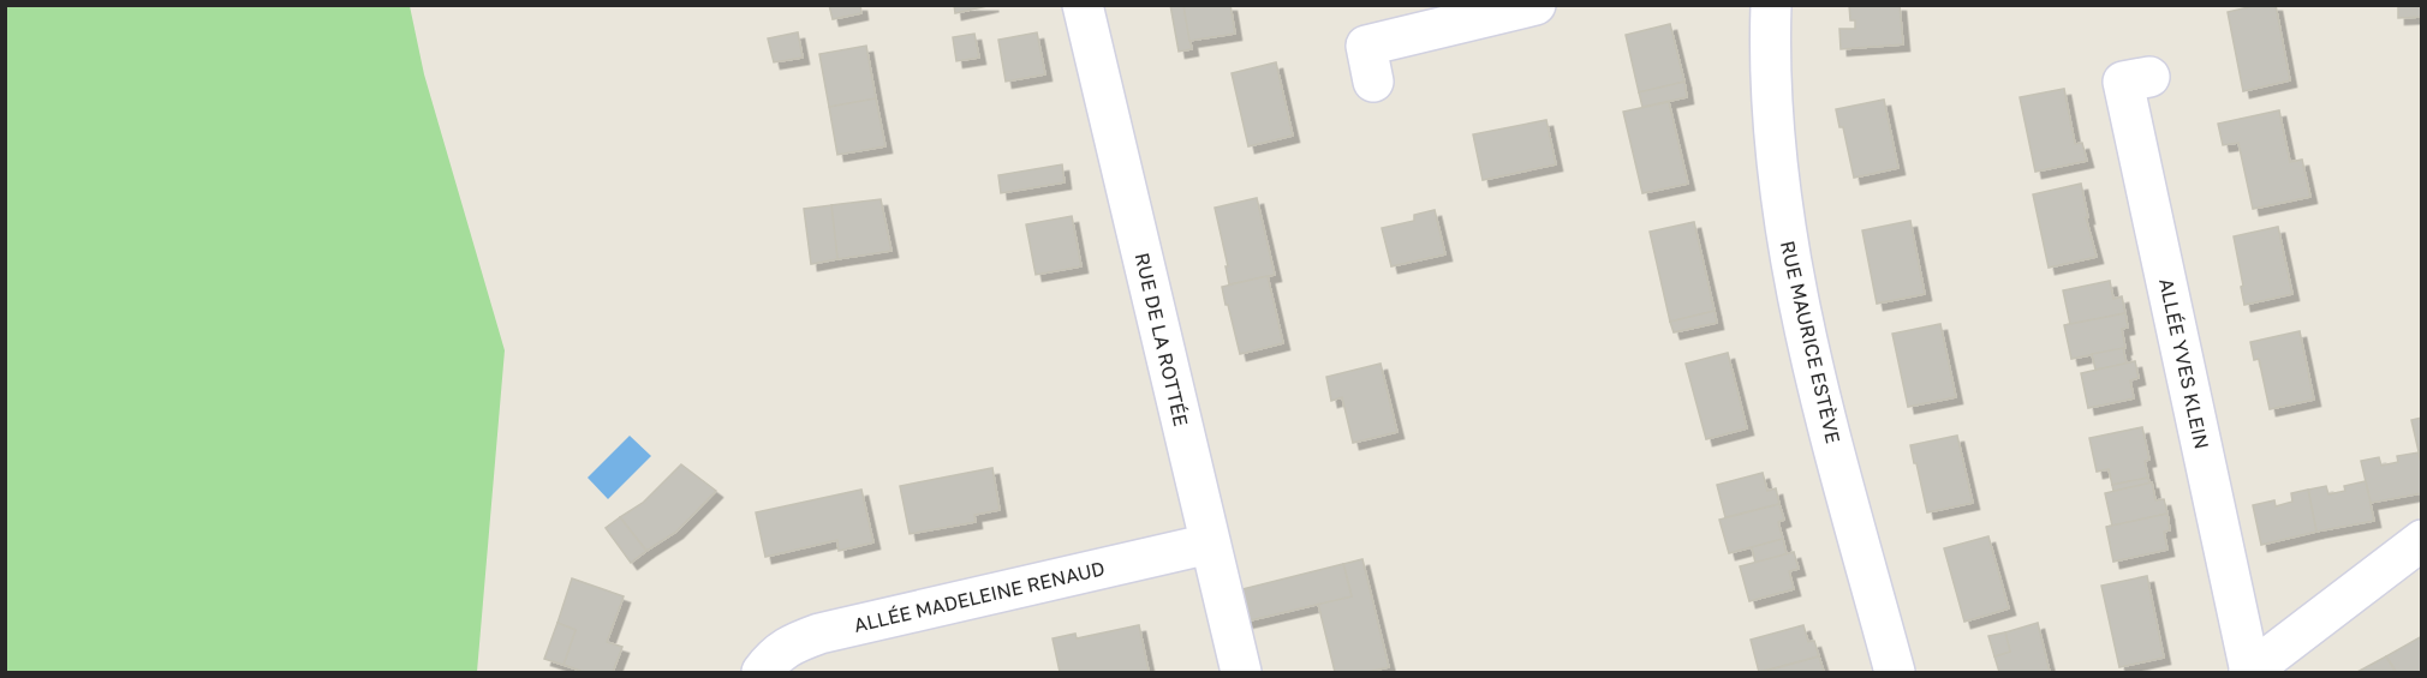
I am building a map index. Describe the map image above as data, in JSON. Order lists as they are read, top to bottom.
{
  "streets": {
    "street": [
      "RUE DE LA ROTTÉE",
      "RUE MAURICE ESTÈVE",
      "ALLÉE YVES KLEIN",
      "ALLÉE MADELEINE RENAUD"
    ]
  },
  "crossings": [
    ["RUE DE LA ROTTÉE", "ALLÉE MADELEINE RENAUD"]
  ]
}
